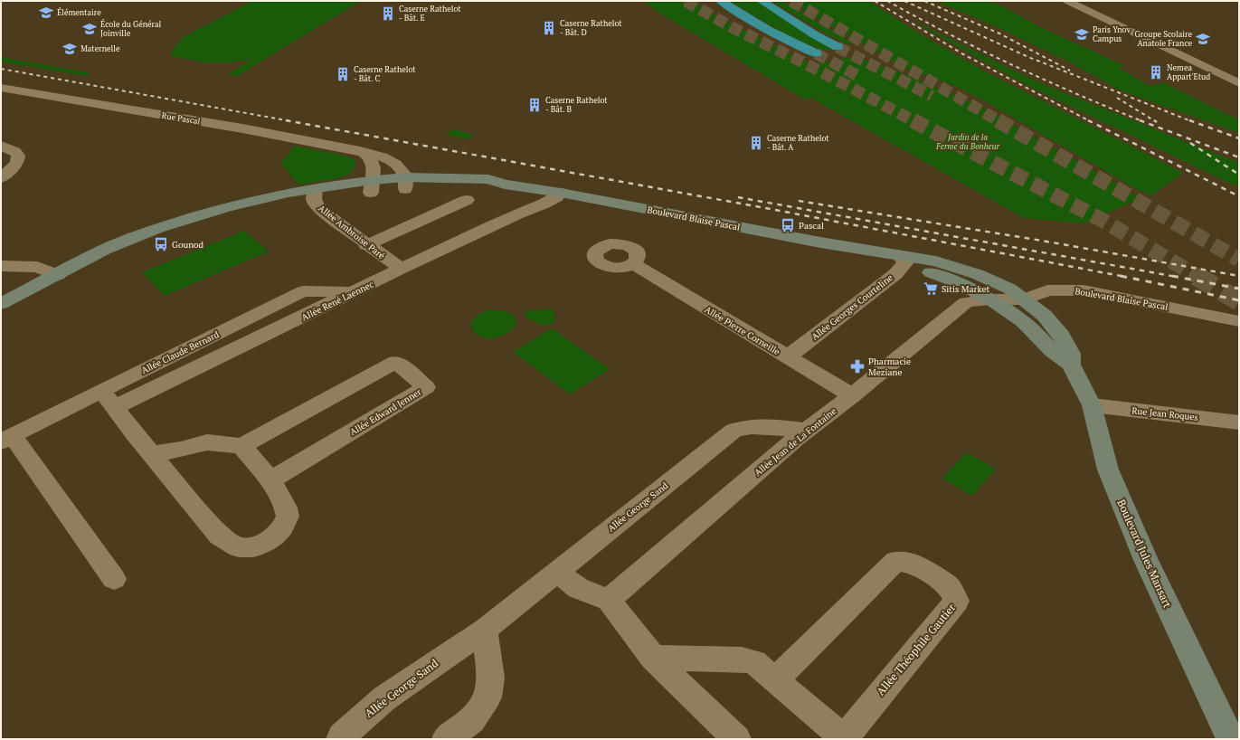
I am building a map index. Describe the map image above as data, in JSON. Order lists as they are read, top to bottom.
{
  "streets": {
    "street": [
      "Rue Pascal",
      "Boulevard Blaise Pascal",
      "Allée Ambroise Paré",
      "Allée René Laennec",
      "Allée Georges Courteline",
      "Allée Pierre Corneille",
      "Allée Claude Bernard",
      "Allée Edward Jenner",
      "Rue Jean Roques",
      "Allée Jean de La Fontaine",
      "Allée George Sand",
      "Boulevard Jules Mansart",
      "Allée Théophile Gautier"
    ]
  },
  "crossings": [
    ["Rue Pascal", "Boulevard Blaise Pascal"],
    ["Boulevard Blaise Pascal", "Allée Ambroise Paré"],
    ["Boulevard Blaise Pascal", "Allée René Laennec"],
    ["Boulevard Blaise Pascal", "Allée Georges Courteline"],
    ["Boulevard Blaise Pascal", "Allée Jean de La Fontaine"],
    ["Boulevard Blaise Pascal", "Boulevard Jules Mansart"],
    ["Allée Ambroise Paré", "Allée René Laennec"],
    ["Allée René Laennec", "Allée Claude Bernard"],
    ["Allée Georges Courteline", "Allée Pierre Corneille"],
    ["Allée Pierre Corneille", "Allée Jean de La Fontaine"],
    ["Rue Jean Roques", "Boulevard Jules Mansart"],
    ["Allée Jean de La Fontaine", "Allée George Sand"],
    ["Allée Jean de La Fontaine", "Boulevard Jules Mansart"]
  ],
  "parks": ["Jardin de la Ferme du Bonheur"],
  "places": {
    "school or university": [
      "Élémentaire",
      "École du Général Joinville",
      "Paris Ynov Campus",
      "Groupe Scolaire Anatole France",
      "Maternelle"
    ],
    "building": [
      "Caserne Rathelot - Bât. E",
      "Caserne Rathelot - Bât. D",
      "Nemea Appart'Etud",
      "Caserne Rathelot - Bât. C",
      "Caserne Rathelot - Bât. B",
      "Caserne Rathelot - Bât. A"
    ],
    "bus stop": ["Pascal", "Gounod"],
    "supermarket": ["Sitis Market"],
    "pharmacy": ["Pharmacie Meziane"]
  }
}
